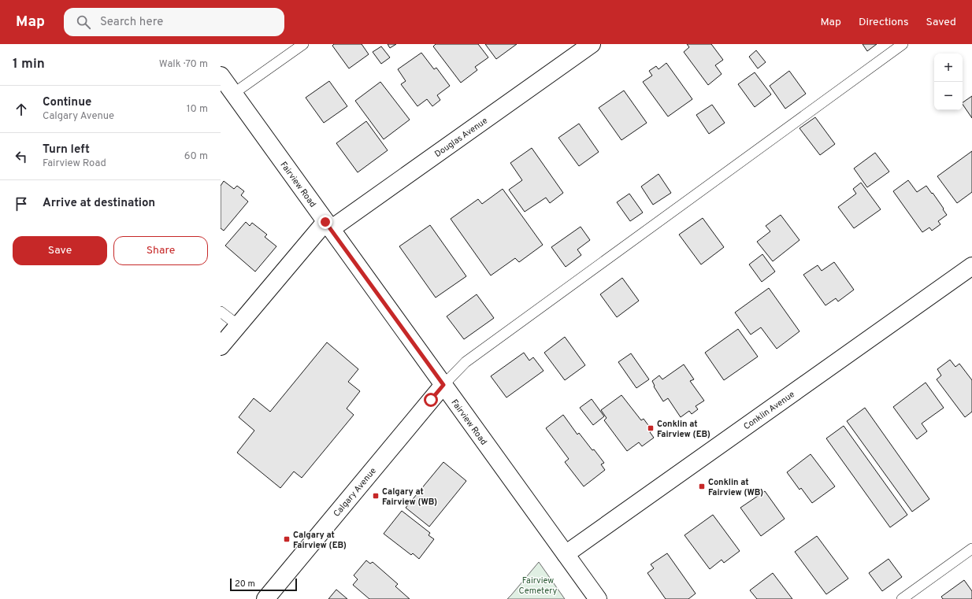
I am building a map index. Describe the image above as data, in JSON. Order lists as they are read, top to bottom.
{
  "streets": {
    "street": [
      "Douglas Avenue",
      "Fairview Road",
      "Conklin Avenue",
      "Calgary Avenue"
    ]
  },
  "crossings": [
    ["Douglas Avenue", "Fairview Road"],
    ["Fairview Road", "Conklin Avenue"],
    ["Fairview Road", "Calgary Avenue"]
  ],
  "parks": ["Fairview Cemetery"],
  "places": {
    "transit": [
      "Conklin at Fairview (EB)",
      "Conklin at Fairview (WB)",
      "Calgary at Fairview (WB)",
      "Calgary at Fairview (EB)"
    ]
  },
  "scale_bar": "20 m",
  "page": {
    "header": "Map",
    "search": "Search here",
    "nav": ["Map", "Directions", "Saved"],
    "heading": ["1 min", "Walk · 70 m"],
    "map_buttons": ["+", "−"],
    "list": [
      ["Continue", "Calgary Avenue", "10 m"],
      ["Turn left", "Fairview Road", "60 m"],
      "Arrive at destination"
    ],
    "buttons": ["Save", "Share"],
    "scale": "20 m"
  }
}
